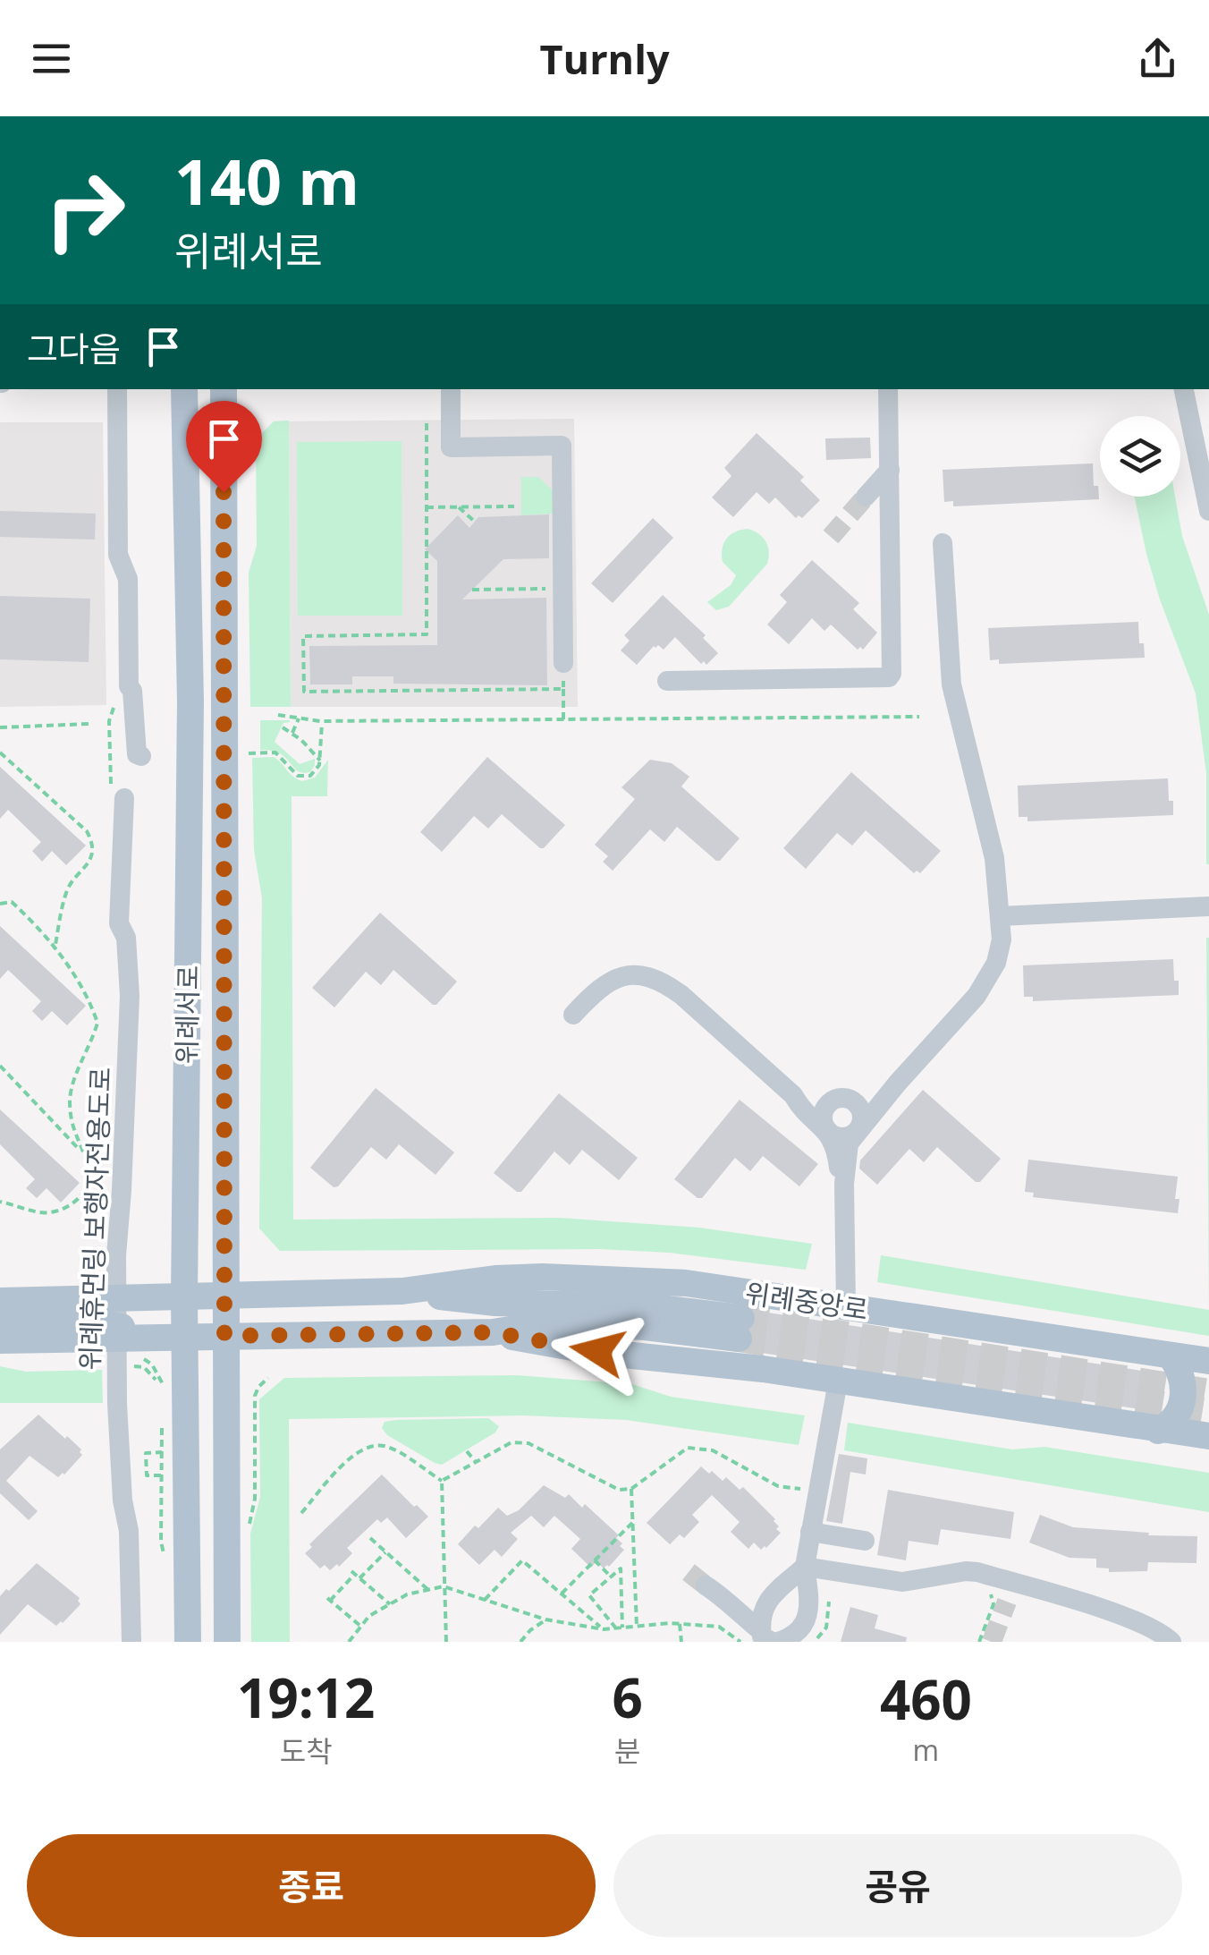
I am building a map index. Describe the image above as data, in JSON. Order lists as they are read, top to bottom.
{
  "streets": {
    "main road": ["위례서로", "위례중앙로"],
    "street": ["위례휴먼링 보행자전용도로"]
  },
  "crossings": [
    ["위례서로", "위례중앙로"]
  ],
  "page": {
    "header": "Turnly",
    "turn": ["140 m", "위례서로"],
    "then": "그다음",
    "eta": [
      "19:12",
      "도착",
      "6",
      "분",
      "460",
      "m"
    ],
    "buttons": ["종료", "공유"]
  }
}
